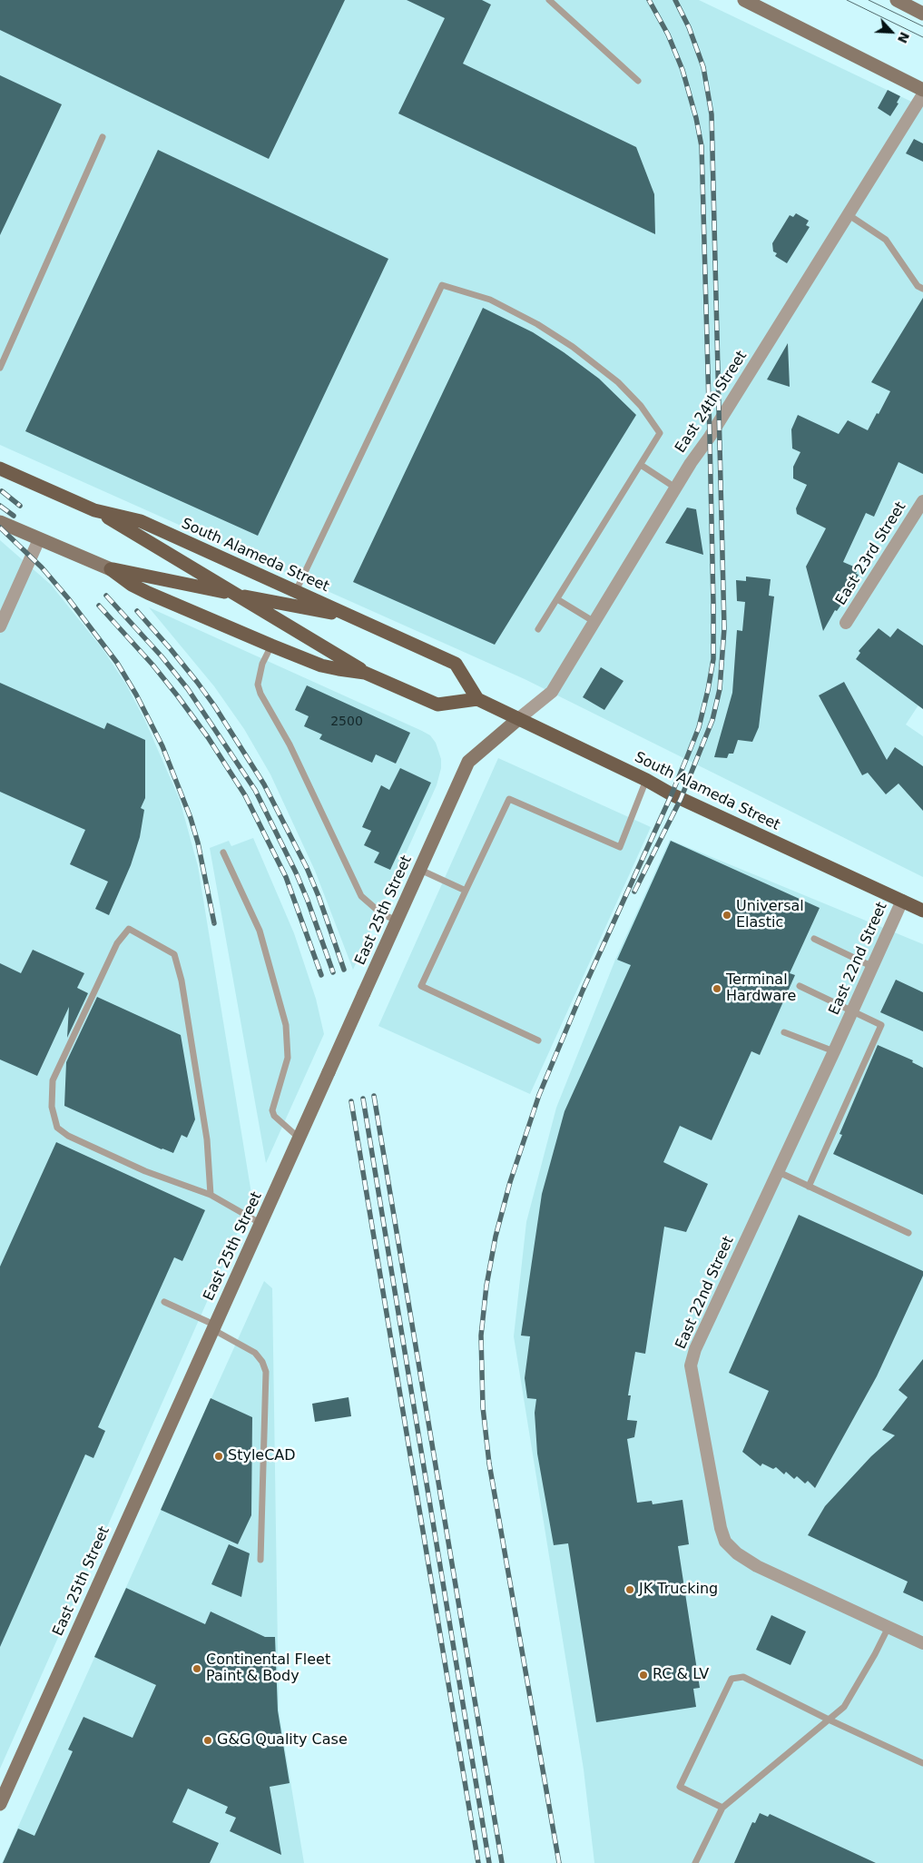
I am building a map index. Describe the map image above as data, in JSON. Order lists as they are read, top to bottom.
{
  "streets": {
    "main road": ["South Alameda Street"],
    "street": [
      "East 24th Street",
      "East 23rd Street",
      "East 25th Street",
      "East 22nd Street"
    ]
  },
  "crossings": [
    ["East 24th Street", "South Alameda Street"],
    ["East 24th Street", "East 25th Street"],
    ["South Alameda Street", "East 25th Street"],
    ["South Alameda Street", "East 22nd Street"]
  ],
  "places": [
    "Universal Elastic",
    "Terminal Hardware",
    "StyleCAD",
    "JK Trucking",
    "Continental Fleet Paint & Body",
    "RC & LV",
    "G&G Quality Case"
  ],
  "house_numbers": ["2500"],
  "north": "bottom right"
}
